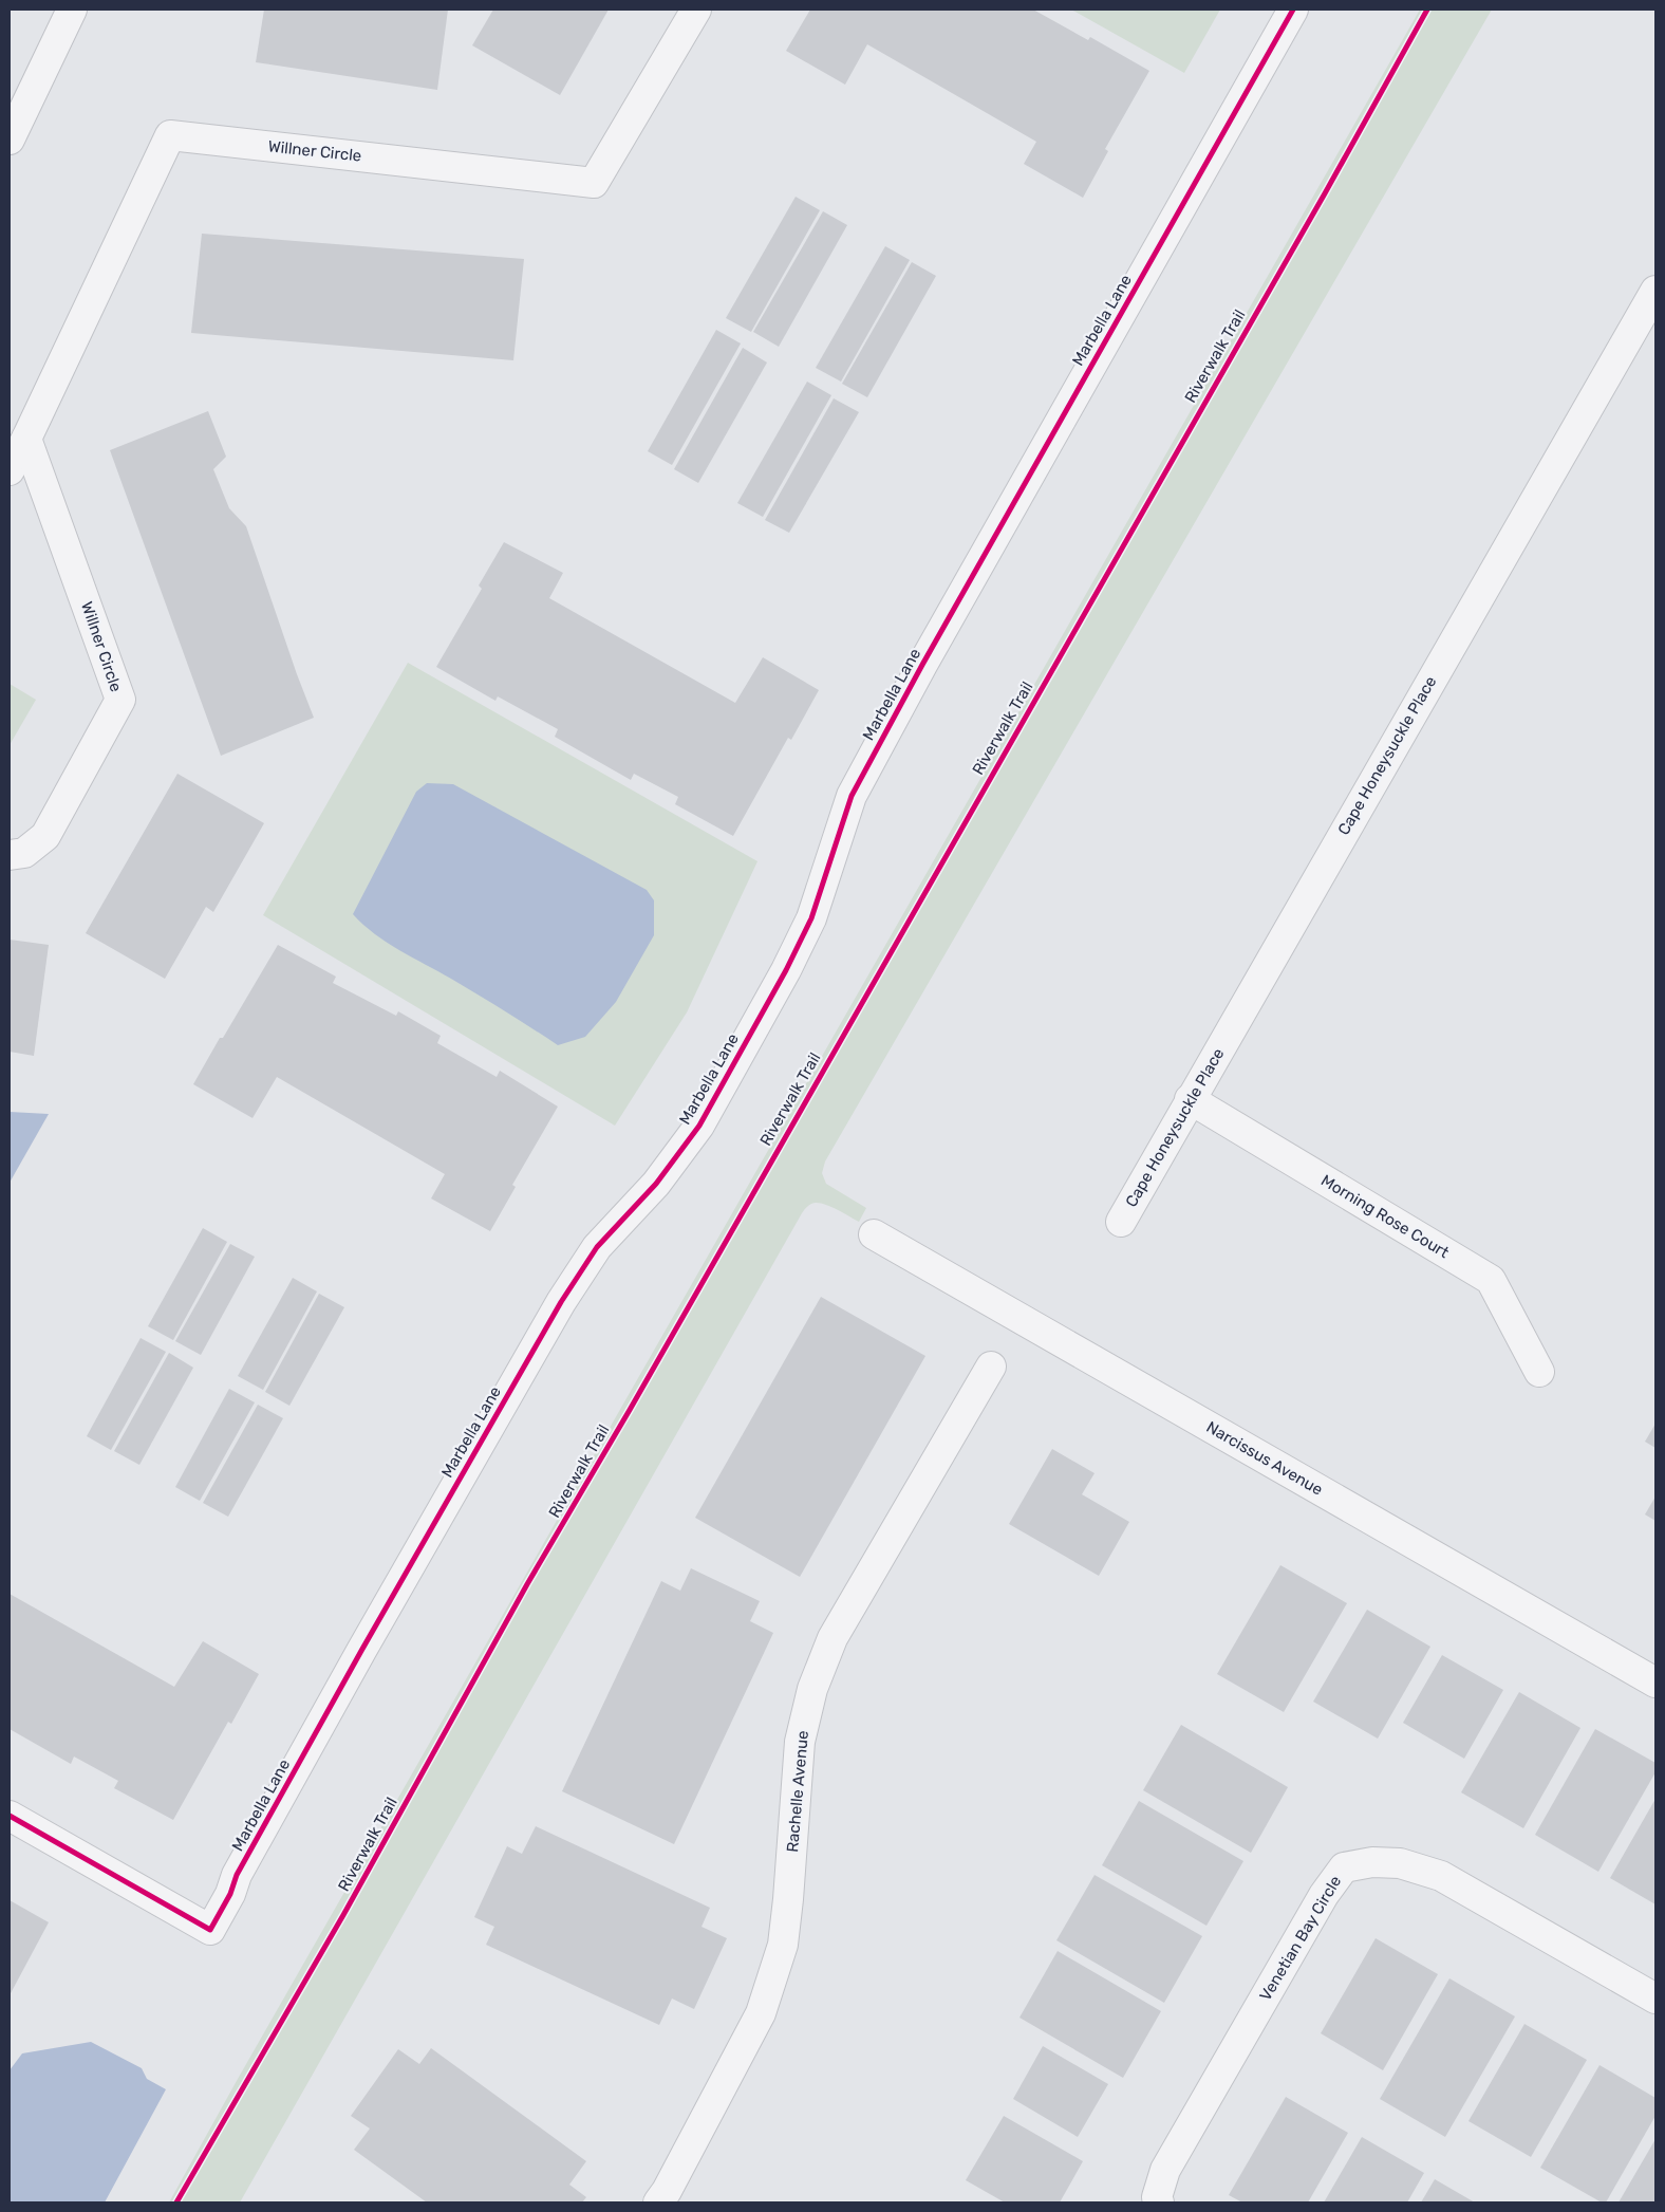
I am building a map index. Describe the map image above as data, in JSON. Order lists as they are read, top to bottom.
{
  "streets": {
    "street": [
      "Willner Circle",
      "Marbella Lane",
      "Cape Honeysuckle Place",
      "Morning Rose Court",
      "Narcissus Avenue",
      "Rachelle Avenue",
      "Venetian Bay Circle"
    ],
    "cycle path": ["Riverwalk Trail"]
  },
  "crossings": [
    ["Cape Honeysuckle Place", "Morning Rose Court"]
  ]
}
